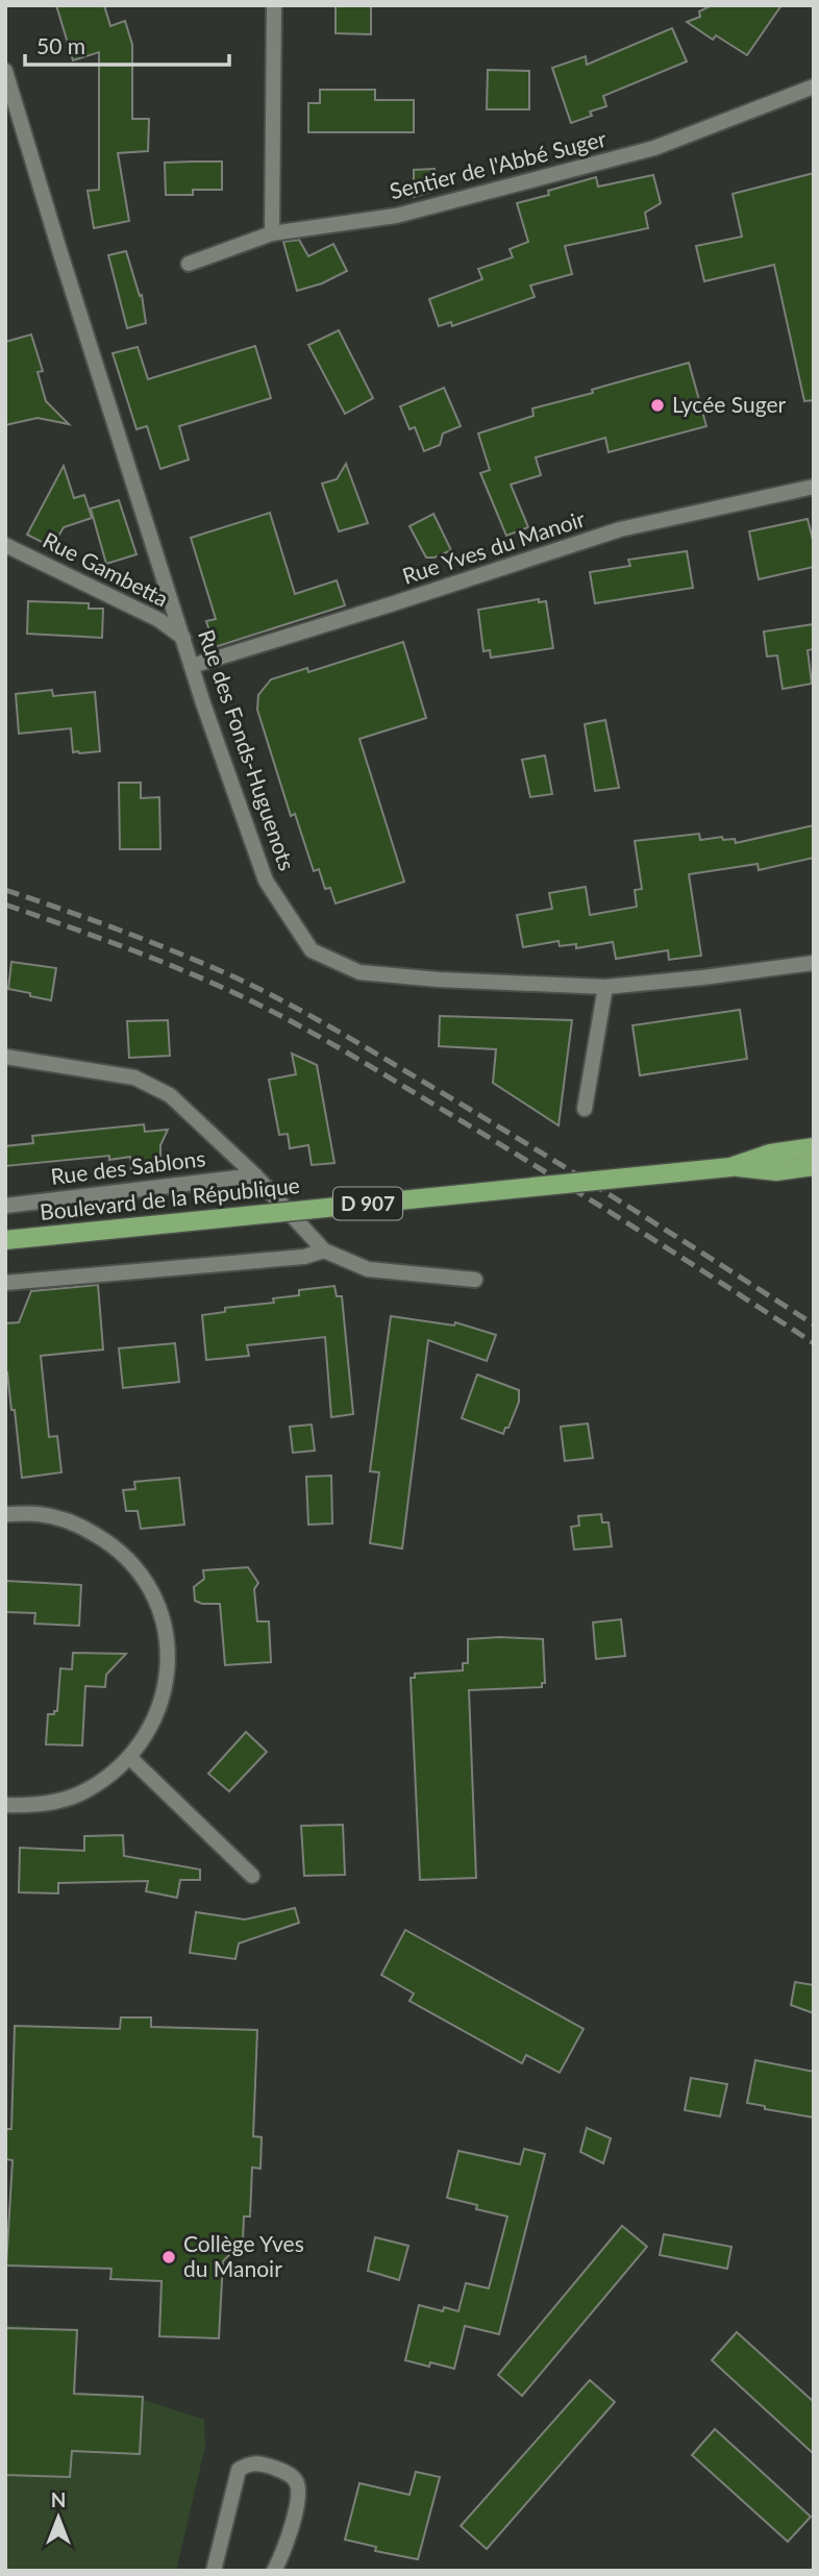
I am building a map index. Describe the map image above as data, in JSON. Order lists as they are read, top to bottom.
{
  "streets": {
    "main road": ["Boulevard de la République", "D 907"],
    "street": [
      "Sentier de l'Abbé Suger",
      "Rue Yves du Manoir",
      "Rue Gambetta",
      "Rue des Fonds-Huguenots",
      "Rue des Sablons"
    ]
  },
  "crossings": [
    ["Rue Yves du Manoir", "Rue des Fonds-Huguenots"],
    ["Rue Gambetta", "Rue des Fonds-Huguenots"]
  ],
  "places": ["Lycée Suger", "Collège Yves du Manoir"],
  "scale_bar": "50 m",
  "north": "top"
}
